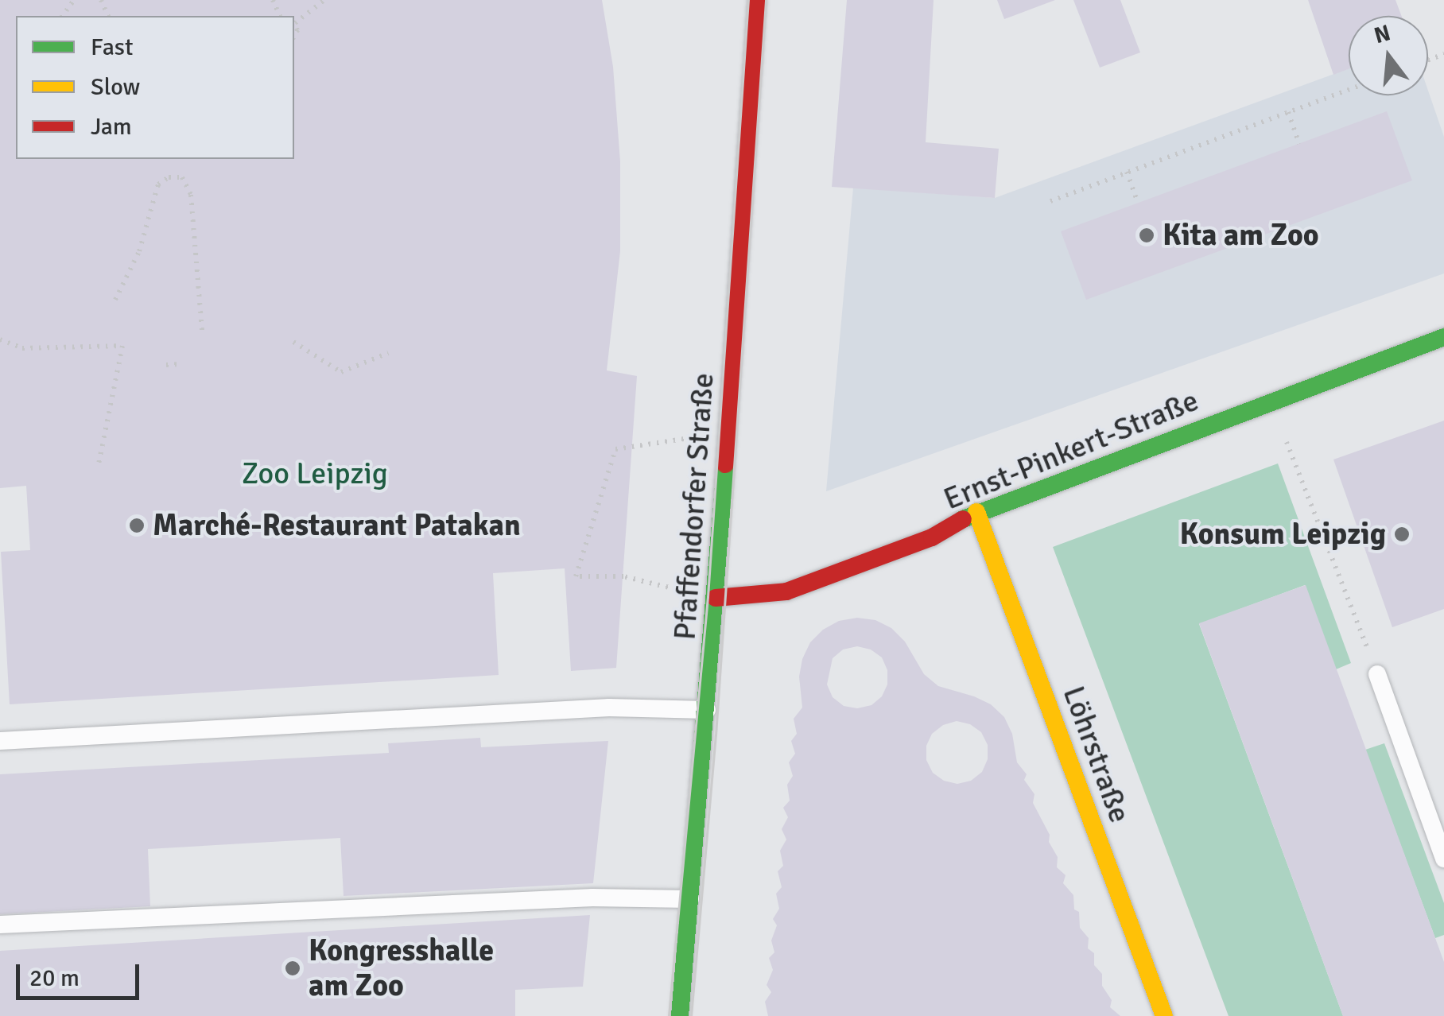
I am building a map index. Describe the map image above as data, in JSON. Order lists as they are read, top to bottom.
{
  "streets": {
    "street": ["Ernst-Pinkert-Straße", "Pfaffendorfer Straße", "Löhrstraße"]
  },
  "crossings": [
    ["Ernst-Pinkert-Straße", "Pfaffendorfer Straße"],
    ["Ernst-Pinkert-Straße", "Löhrstraße"]
  ],
  "parks": ["Zoo Leipzig"],
  "places": [
    "Kita am Zoo",
    "Marché-Restaurant Patakan",
    "Konsum Leipzig",
    "Kongresshalle am Zoo"
  ],
  "legend": ["Fast", "Slow", "Jam"],
  "scale_bar": "20 m",
  "north": "top"
}
